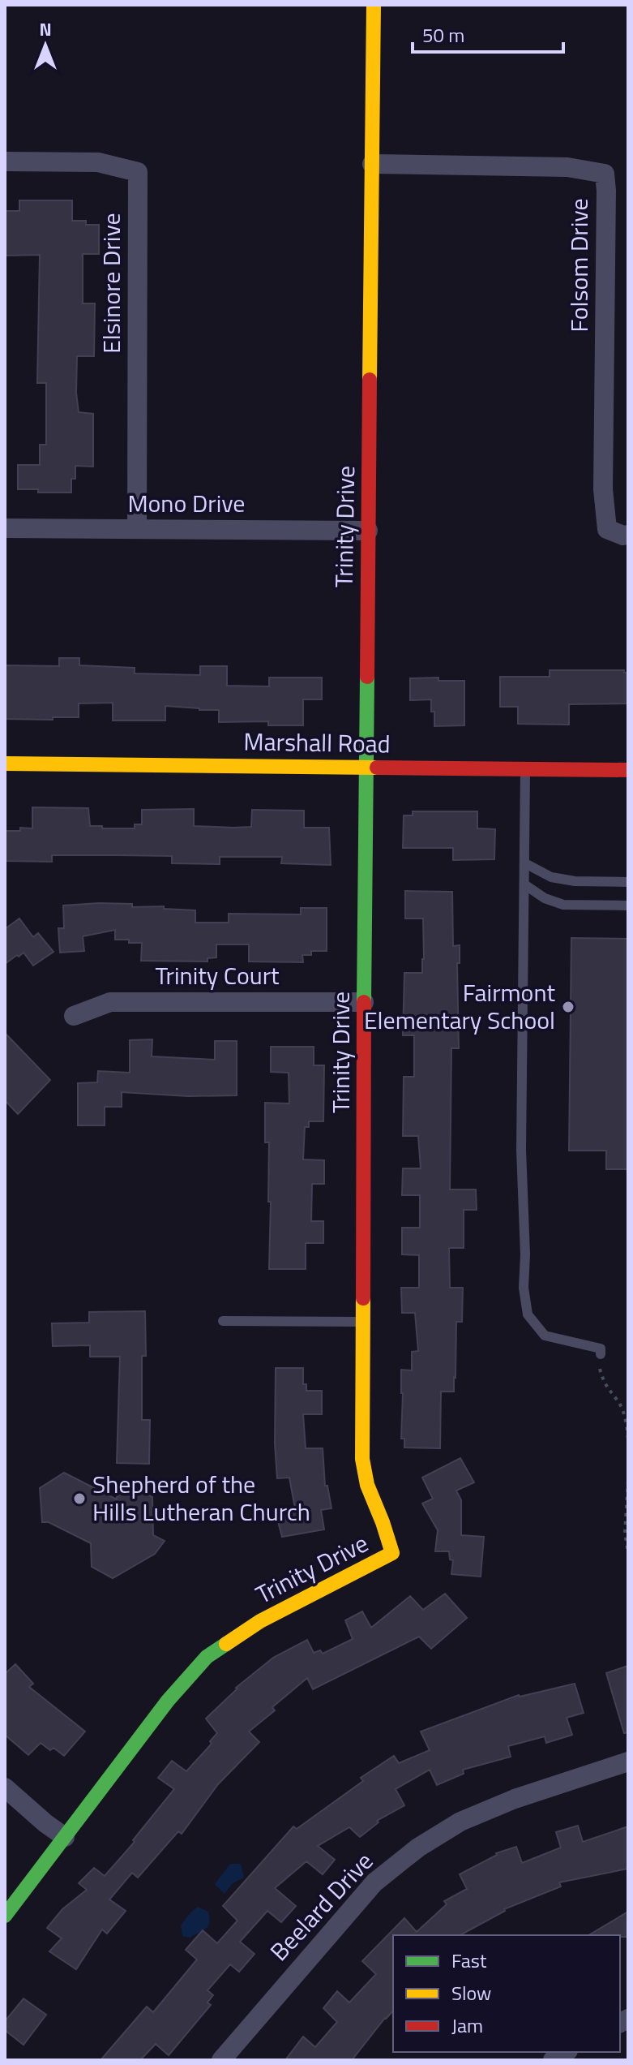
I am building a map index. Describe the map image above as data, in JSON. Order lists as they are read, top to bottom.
{
  "streets": {
    "street": [
      "Folsom Drive",
      "Elsinore Drive",
      "Mono Drive",
      "Trinity Drive",
      "Marshall Road",
      "Trinity Court",
      "Beelard Drive"
    ]
  },
  "crossings": [
    ["Folsom Drive", "Trinity Drive"],
    ["Elsinore Drive", "Mono Drive"],
    ["Mono Drive", "Trinity Drive"],
    ["Trinity Drive", "Marshall Road"],
    ["Trinity Drive", "Trinity Court"]
  ],
  "places": ["Fairmont Elementary School", "Shepherd of the Hills Lutheran Church"],
  "legend": ["Fast", "Slow", "Jam"],
  "scale_bar": "50 m",
  "north": "top"
}
